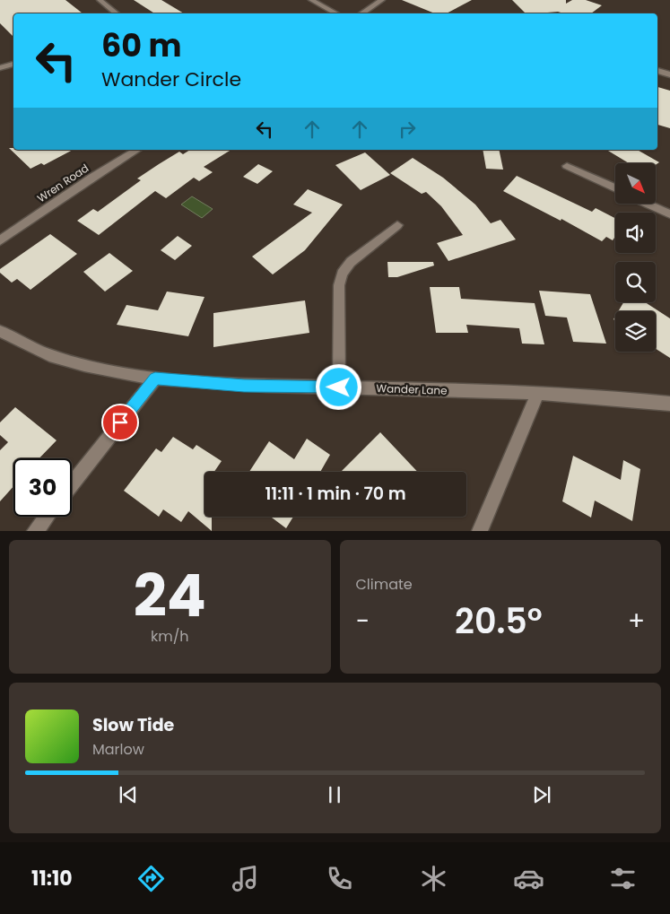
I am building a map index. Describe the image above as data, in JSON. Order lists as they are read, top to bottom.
{
  "streets": {
    "street": ["Wren Road", "Wander Lane"]
  },
  "north": "bottom right",
  "page": {
    "turn": ["60 m", "Wander Circle"],
    "limit": "30",
    "trip": "11:11 · 1 min · 70 m",
    "tile": [
      ["24", "km/h"],
      "Climate"
    ],
    "heat": ["−", "20.5°", "+"],
    "song": ["Slow Tide", "Marlow"],
    "tabs": "11:10"
  }
}
